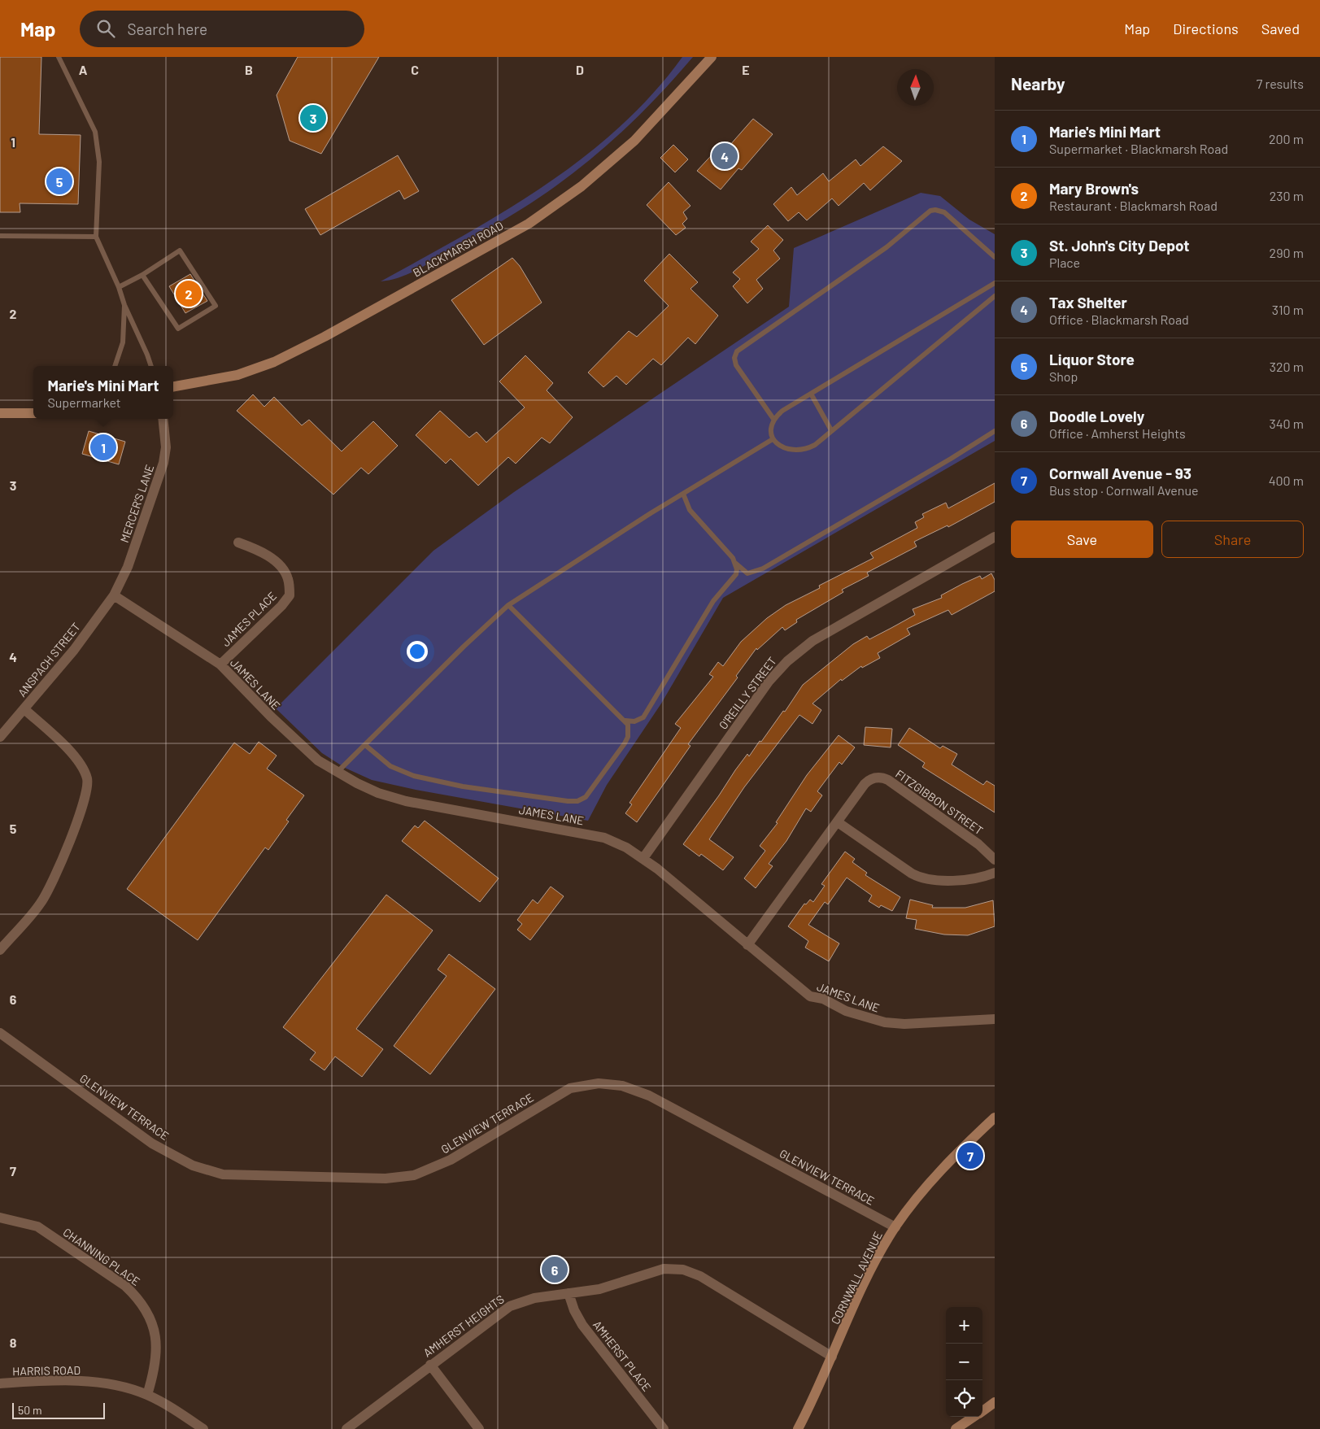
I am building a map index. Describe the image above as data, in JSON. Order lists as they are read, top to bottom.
{
  "streets": {
    "street": [
      "BLACKMARSH ROAD",
      "MERCER'S LANE",
      "JAMES PLACE",
      "ANSPACH STREET",
      "JAMES LANE",
      "O'REILLY STREET",
      "FITZGIBBON STREET",
      "GLENVIEW TERRACE",
      "CHANNING PLACE",
      "CORNWALL AVENUE",
      "AMHERST HEIGHTS",
      "AMHERST PLACE",
      "HARRIS ROAD"
    ]
  },
  "crossings": [
    ["MERCER'S LANE", "ANSPACH STREET"],
    ["MERCER'S LANE", "JAMES LANE"],
    ["JAMES PLACE", "JAMES LANE"],
    ["ANSPACH STREET", "JAMES LANE"],
    ["JAMES LANE", "O'REILLY STREET"],
    ["JAMES LANE", "FITZGIBBON STREET"],
    ["GLENVIEW TERRACE", "CORNWALL AVENUE"],
    ["CHANNING PLACE", "HARRIS ROAD"],
    ["CORNWALL AVENUE", "AMHERST HEIGHTS"],
    ["AMHERST HEIGHTS", "AMHERST PLACE"]
  ],
  "scale_bar": "50 m",
  "north": "top",
  "page": {
    "header": "Map",
    "search": "Search here",
    "nav": ["Map", "Directions", "Saved"],
    "heading": ["Nearby", "7 results"],
    "pins": [
      "3",
      "4",
      "5",
      "2",
      "1",
      "7",
      "6"
    ],
    "list": [
      {
        "mark": "1",
        "name": "Marie's Mini Mart",
        "note": "Supermarket · Blackmarsh Road",
        "value": "200 m"
      },
      {
        "mark": "2",
        "name": "Mary Brown's",
        "note": "Restaurant · Blackmarsh Road",
        "value": "230 m"
      },
      {
        "mark": "3",
        "name": "St. John's City Depot",
        "note": "Place",
        "value": "290 m"
      },
      {
        "mark": "4",
        "name": "Tax Shelter",
        "note": "Office · Blackmarsh Road",
        "value": "310 m"
      },
      {
        "mark": "5",
        "name": "Liquor Store",
        "note": "Shop",
        "value": "320 m"
      },
      {
        "mark": "6",
        "name": "Doodle Lovely",
        "note": "Office · Amherst Heights",
        "value": "340 m"
      },
      {
        "mark": "7",
        "name": "Cornwall Avenue - 93",
        "note": "Bus stop · Cornwall Avenue",
        "value": "400 m"
      }
    ],
    "popup": ["Marie's Mini Mart", "Supermarket"],
    "buttons": ["Save", "Share"],
    "map_buttons": ["+", "−"],
    "scale": "50 m"
  },
  "grid": {
    "columns": [
      "A",
      "B",
      "C",
      "D",
      "E"
    ],
    "rows": [
      "1",
      "2",
      "3",
      "4",
      "5",
      "6",
      "7",
      "8"
    ]
  }
}
